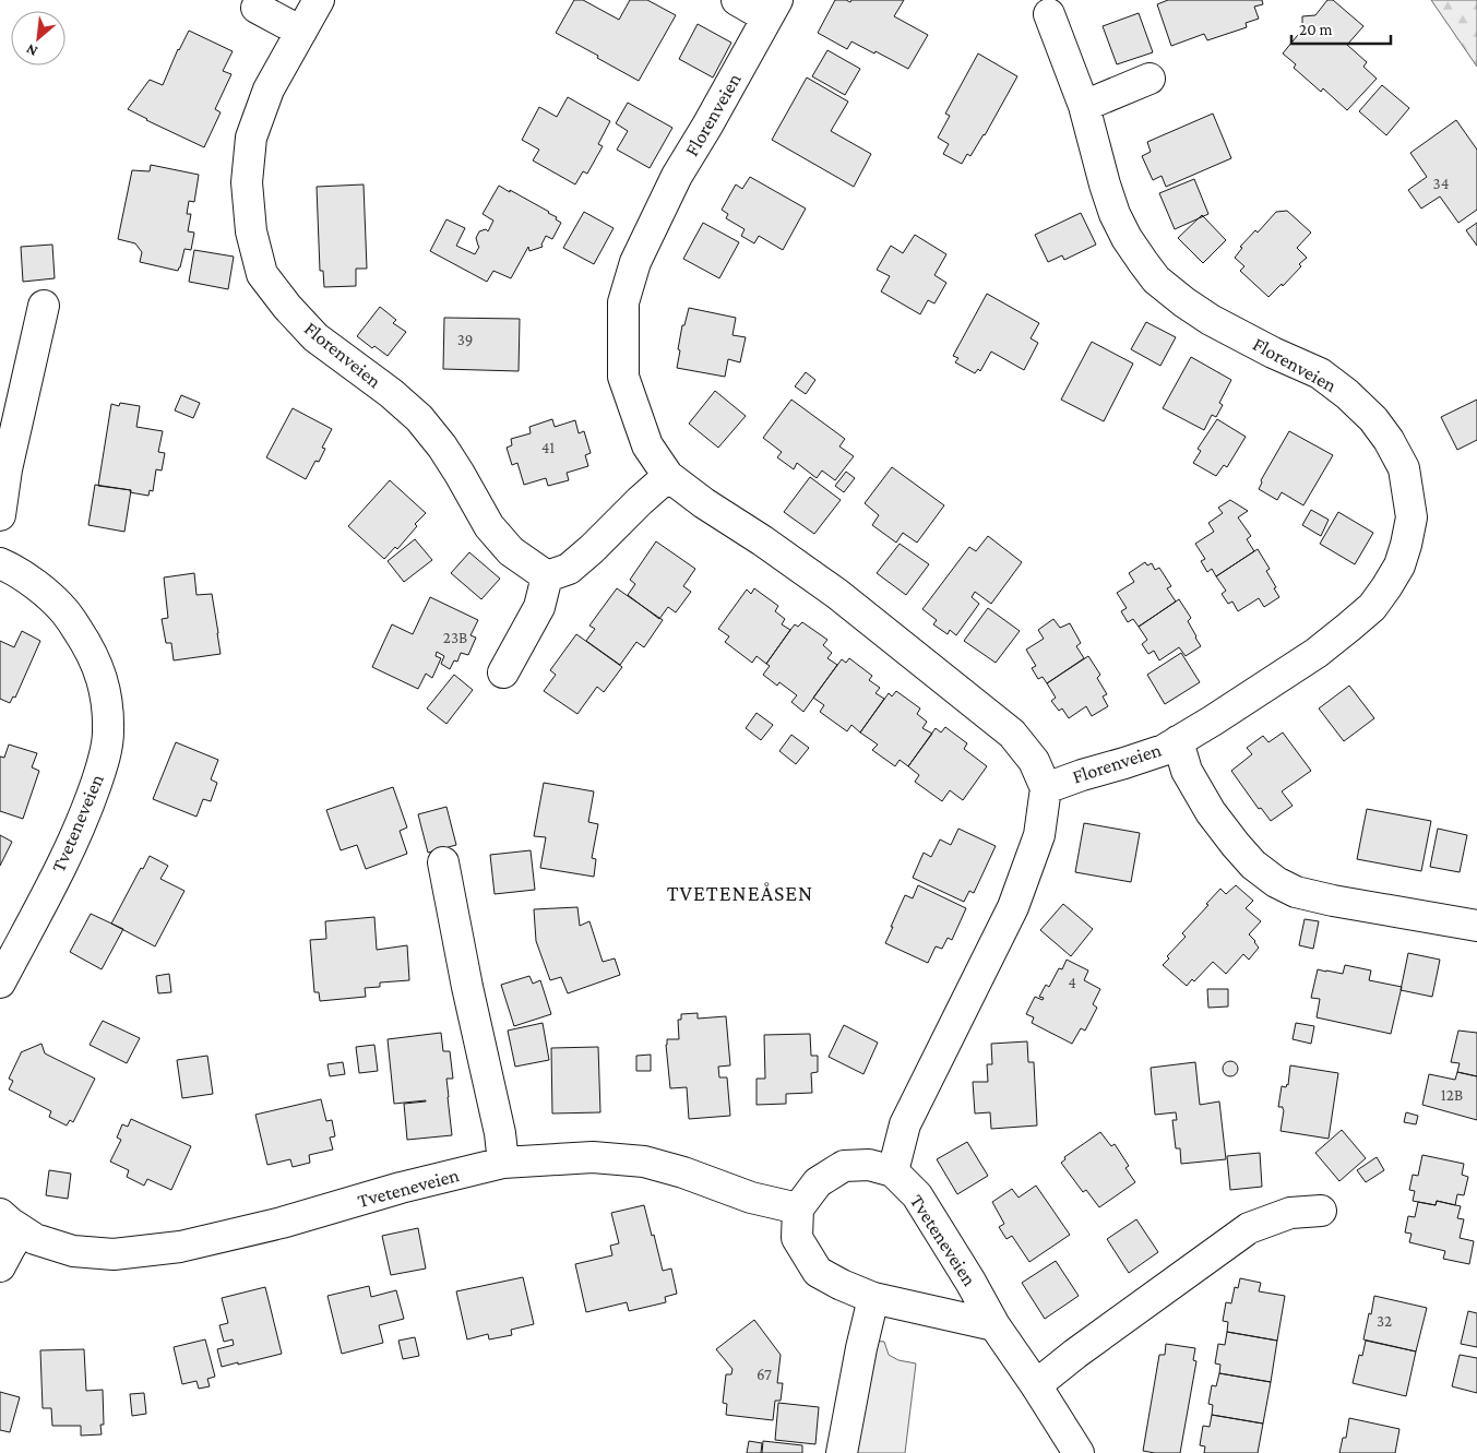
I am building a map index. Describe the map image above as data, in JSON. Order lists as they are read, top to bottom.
{
  "streets": {
    "street": ["Florenveien", "Tveteneveien"]
  },
  "crossings": [
    ["Florenveien", "Tveteneveien"]
  ],
  "districts": ["TVETENEÅSEN"],
  "house_numbers": [
    "34",
    "39",
    "41",
    "23B",
    "4",
    "12B",
    "32",
    "67"
  ],
  "scale_bar": "20 m",
  "north": "bottom left"
}
